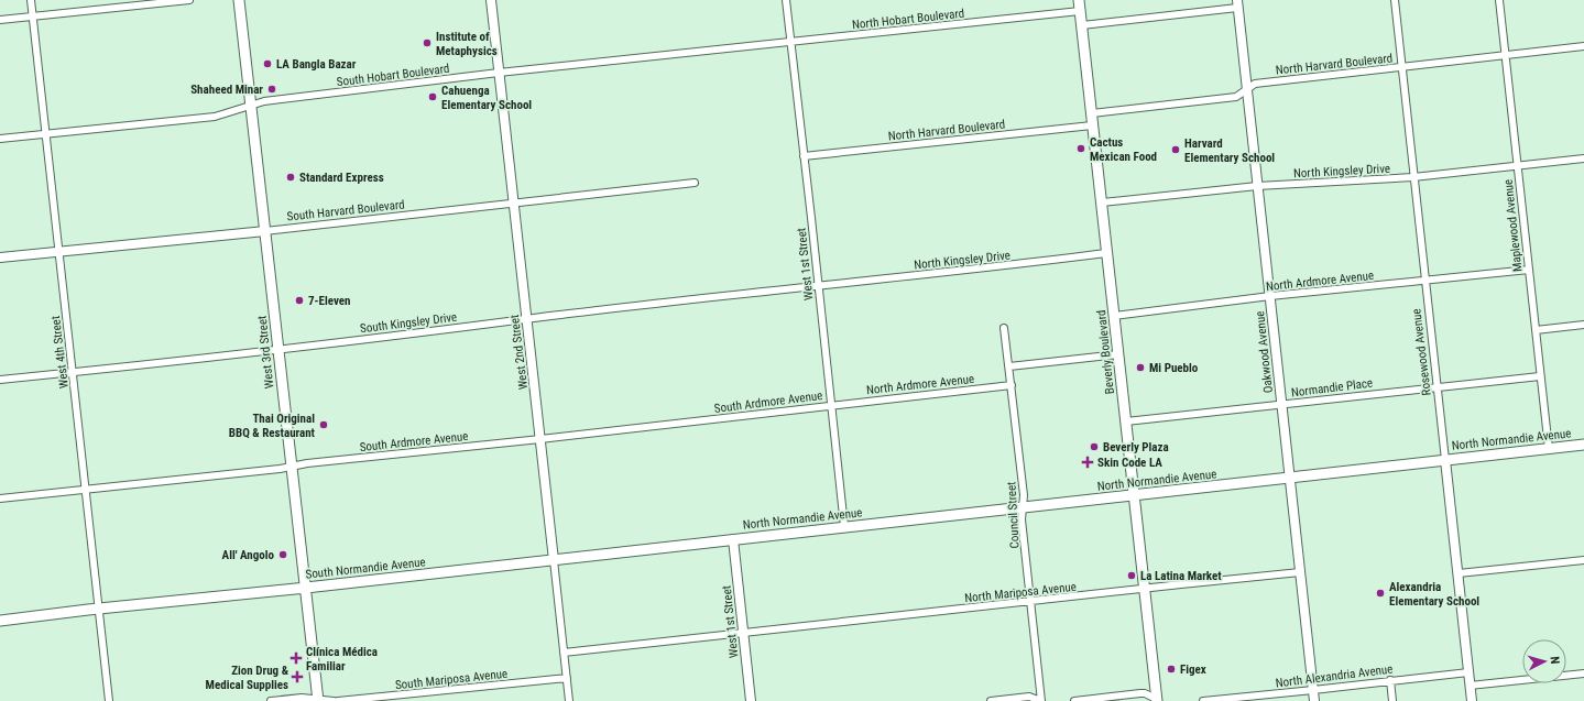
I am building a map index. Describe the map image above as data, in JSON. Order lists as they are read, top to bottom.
{
  "streets": {
    "main road": [
      "West 3rd Street",
      "Beverly Boulevard",
      "North Normandie Avenue",
      "South Normandie Avenue"
    ],
    "street": [
      "North Hobart Boulevard",
      "North Harvard Boulevard",
      "South Hobart Boulevard",
      "North Kingsley Drive",
      "South Harvard Boulevard",
      "Maplewood Avenue",
      "West 1st Street",
      "North Ardmore Avenue",
      "South Kingsley Drive",
      "West 4th Street",
      "West 2nd Street",
      "Oakwood Avenue",
      "Rosewood Avenue",
      "Normandie Place",
      "South Ardmore Avenue",
      "Council Street",
      "North Mariposa Avenue",
      "North Alexandria Avenue",
      "South Mariposa Avenue"
    ]
  },
  "crossings": [
    ["North Hobart Boulevard", "South Hobart Boulevard"],
    ["North Hobart Boulevard", "West 1st Street"],
    ["North Hobart Boulevard", "Beverly Boulevard"],
    ["North Harvard Boulevard", "Maplewood Avenue"],
    ["North Harvard Boulevard", "West 1st Street"],
    ["North Harvard Boulevard", "Beverly Boulevard"],
    ["North Harvard Boulevard", "Oakwood Avenue"],
    ["North Harvard Boulevard", "Rosewood Avenue"],
    ["South Hobart Boulevard", "West 1st Street"],
    ["South Hobart Boulevard", "West 4th Street"],
    ["South Hobart Boulevard", "West 3rd Street"],
    ["South Hobart Boulevard", "West 2nd Street"],
    ["North Kingsley Drive", "Maplewood Avenue"],
    ["North Kingsley Drive", "West 1st Street"],
    ["North Kingsley Drive", "South Kingsley Drive"],
    ["North Kingsley Drive", "Beverly Boulevard"],
    ["North Kingsley Drive", "Oakwood Avenue"],
    ["North Kingsley Drive", "Rosewood Avenue"],
    ["South Harvard Boulevard", "West 4th Street"],
    ["South Harvard Boulevard", "West 3rd Street"],
    ["South Harvard Boulevard", "West 2nd Street"],
    ["Maplewood Avenue", "North Ardmore Avenue"],
    ["Maplewood Avenue", "Normandie Place"],
    ["Maplewood Avenue", "North Normandie Avenue"],
    ["West 1st Street", "North Ardmore Avenue"],
    ["West 1st Street", "South Kingsley Drive"],
    ["West 1st Street", "South Ardmore Avenue"],
    ["West 1st Street", "North Normandie Avenue"],
    ["West 1st Street", "South Normandie Avenue"],
    ["West 1st Street", "North Mariposa Avenue"],
    ["North Ardmore Avenue", "Beverly Boulevard"],
    ["North Ardmore Avenue", "Oakwood Avenue"],
    ["North Ardmore Avenue", "Rosewood Avenue"],
    ["North Ardmore Avenue", "South Ardmore Avenue"],
    ["North Ardmore Avenue", "Council Street"],
    ["South Kingsley Drive", "West 4th Street"],
    ["South Kingsley Drive", "West 3rd Street"],
    ["South Kingsley Drive", "West 2nd Street"],
    ["West 4th Street", "South Ardmore Avenue"],
    ["West 4th Street", "South Normandie Avenue"],
    ["West 3rd Street", "South Ardmore Avenue"],
    ["West 3rd Street", "South Normandie Avenue"],
    ["West 2nd Street", "South Ardmore Avenue"],
    ["West 2nd Street", "South Normandie Avenue"],
    ["West 2nd Street", "South Mariposa Avenue"],
    ["Beverly Boulevard", "Normandie Place"],
    ["Beverly Boulevard", "North Normandie Avenue"],
    ["Beverly Boulevard", "North Mariposa Avenue"],
    ["Oakwood Avenue", "Normandie Place"],
    ["Oakwood Avenue", "North Normandie Avenue"],
    ["Oakwood Avenue", "North Mariposa Avenue"],
    ["Oakwood Avenue", "North Alexandria Avenue"],
    ["Rosewood Avenue", "Normandie Place"],
    ["Rosewood Avenue", "North Normandie Avenue"],
    ["Rosewood Avenue", "North Alexandria Avenue"],
    ["North Normandie Avenue", "Council Street"],
    ["North Normandie Avenue", "South Normandie Avenue"],
    ["Council Street", "North Mariposa Avenue"]
  ],
  "places": {
    "other": [
      "Institute of Metaphysics",
      "LA Bangla Bazar",
      "Shaheed Minar",
      "Cahuenga Elementary School",
      "Cactus Mexican Food",
      "Harvard Elementary School",
      "Standard Express",
      "7-Eleven",
      "Mi Pueblo",
      "Thai Original BBQ & Restaurant",
      "Beverly Plaza",
      "All' Angolo",
      "La Latina Market",
      "Alexandria Elementary School",
      "Figex"
    ],
    "health": ["Skin Code LA", "Clínica Médica Familiar", "Zion Drug & Medical Supplies"]
  },
  "north": "right"
}
